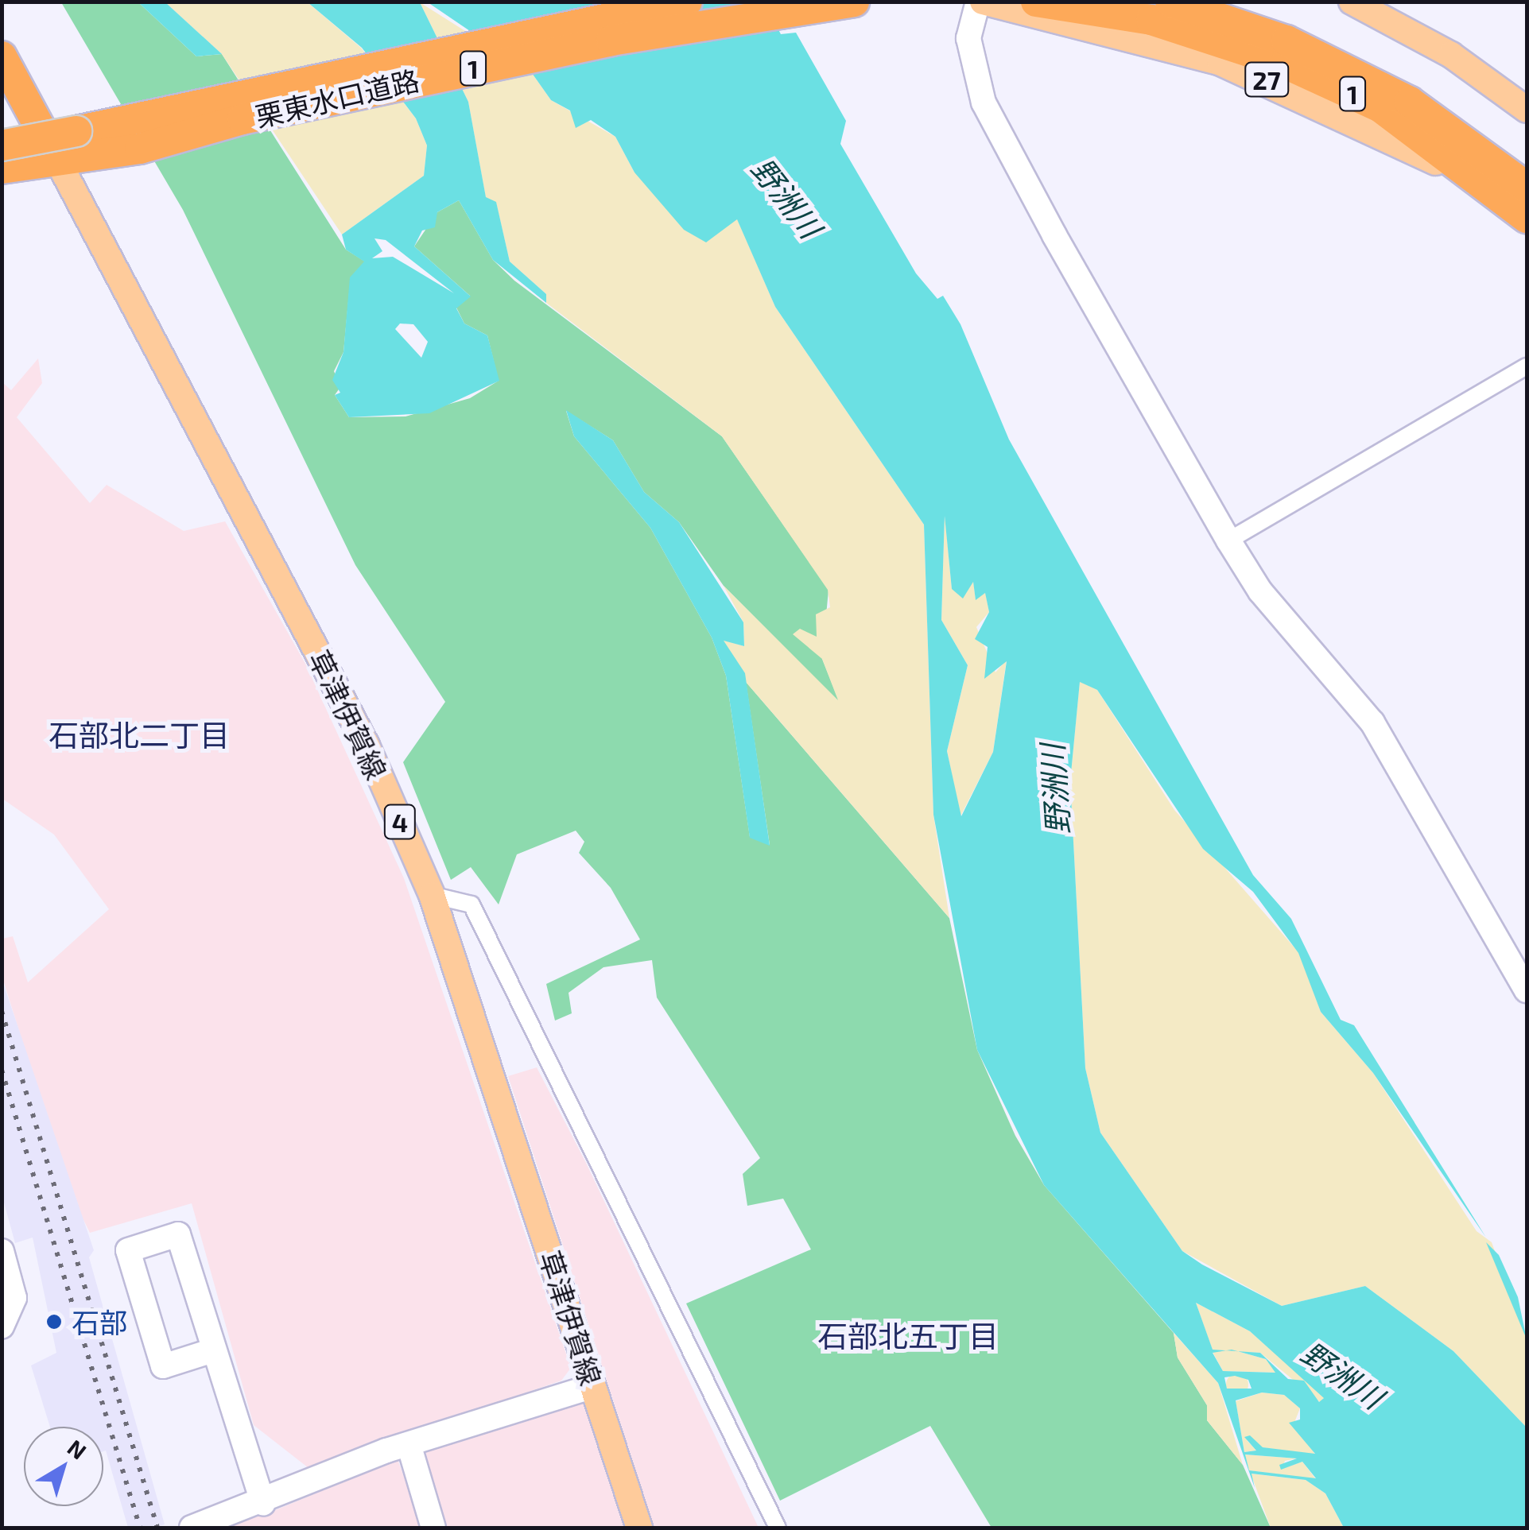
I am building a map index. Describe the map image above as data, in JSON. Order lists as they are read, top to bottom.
{
  "streets": {
    "highway": ["1", "栗東水口道路"],
    "main road": ["27", "草津伊賀線", "4"]
  },
  "crossings": [
    ["1", "27"],
    ["1", "栗東水口道路"],
    ["1", "草津伊賀線"],
    ["栗東水口道路", "草津伊賀線"]
  ],
  "districts": ["石部北二丁目", "石部北五丁目"],
  "water": ["野洲川"],
  "places": ["石部"],
  "north": "top right"
}
